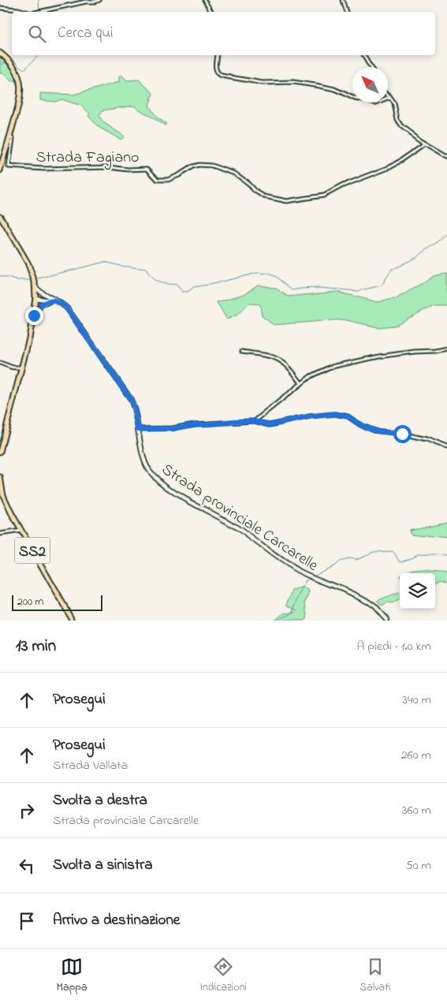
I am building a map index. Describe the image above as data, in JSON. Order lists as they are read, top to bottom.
{
  "streets": {
    "main road": ["Strada provinciale Carcarelle", "SS2"],
    "street": ["Strada Fagiano"]
  },
  "scale_bar": "200 m",
  "north": "top left",
  "page": {
    "search": "Cerca qui",
    "scale": "200 m",
    "heading": ["13 min", "A piedi · 1.0 km"],
    "list": [
      ["Prosegui", "340 m"],
      ["Prosegui", "Strada Vallata", "260 m"],
      ["Svolta a destra", "Strada provinciale Carcarelle", "360 m"],
      ["Svolta a sinistra", "50 m"],
      "Arrivo a destinazione"
    ],
    "nav": ["Mappa", "Indicazioni", "Salvati"]
  }
}
